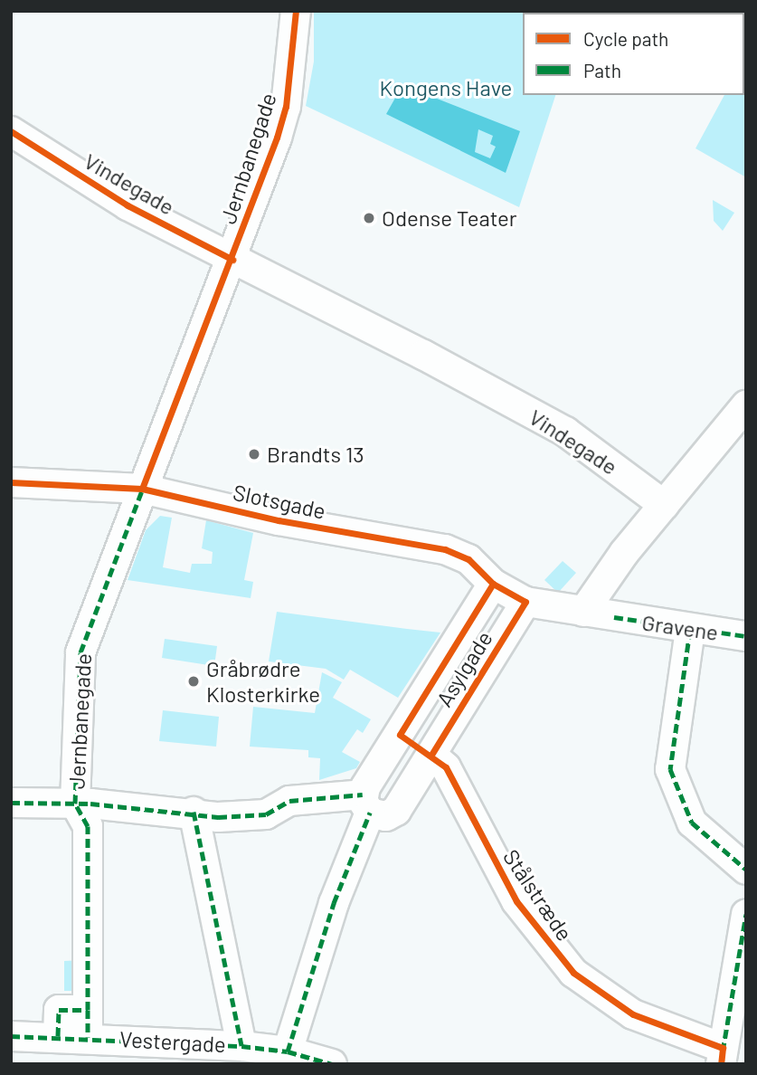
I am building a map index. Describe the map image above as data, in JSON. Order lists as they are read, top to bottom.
{
  "streets": {
    "street": [
      "Jernbanegade",
      "Vindegade",
      "Slotsgade",
      "Gravene",
      "Asylgade",
      "Stålstræde",
      "Vestergade"
    ]
  },
  "crossings": [
    ["Jernbanegade", "Vindegade"],
    ["Jernbanegade", "Slotsgade"],
    ["Jernbanegade", "Vestergade"],
    ["Slotsgade", "Asylgade"],
    ["Asylgade", "Stålstræde"],
    ["Asylgade", "Vestergade"]
  ],
  "parks": ["Kongens Have"],
  "places": ["Odense Teater", "Brandts 13", "Gråbrødre Klosterkirke"],
  "legend": ["Cycle path", "Path"]
}
